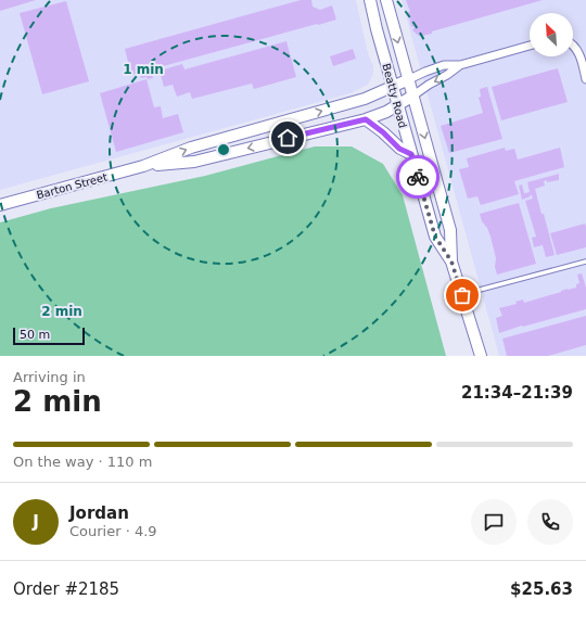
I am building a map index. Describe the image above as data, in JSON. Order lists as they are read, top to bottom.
{
  "streets": {
    "main road": ["Beatty Road", "Barton Street"]
  },
  "crossings": [
    ["Beatty Road", "Barton Street"]
  ],
  "scale_bar": "50 m",
  "north": "top left",
  "page": {
    "scale": "50 m",
    "heading": ["2 min", "Arriving in", "21:34–21:39"],
    "panel": [
      "Jordan",
      "Courier · 4.9",
      "Order #2185",
      "$25.63"
    ],
    "bar": "On the way · 110 m",
    "round": "J"
  },
  "rings": ["1 min", "2 min"]
}
